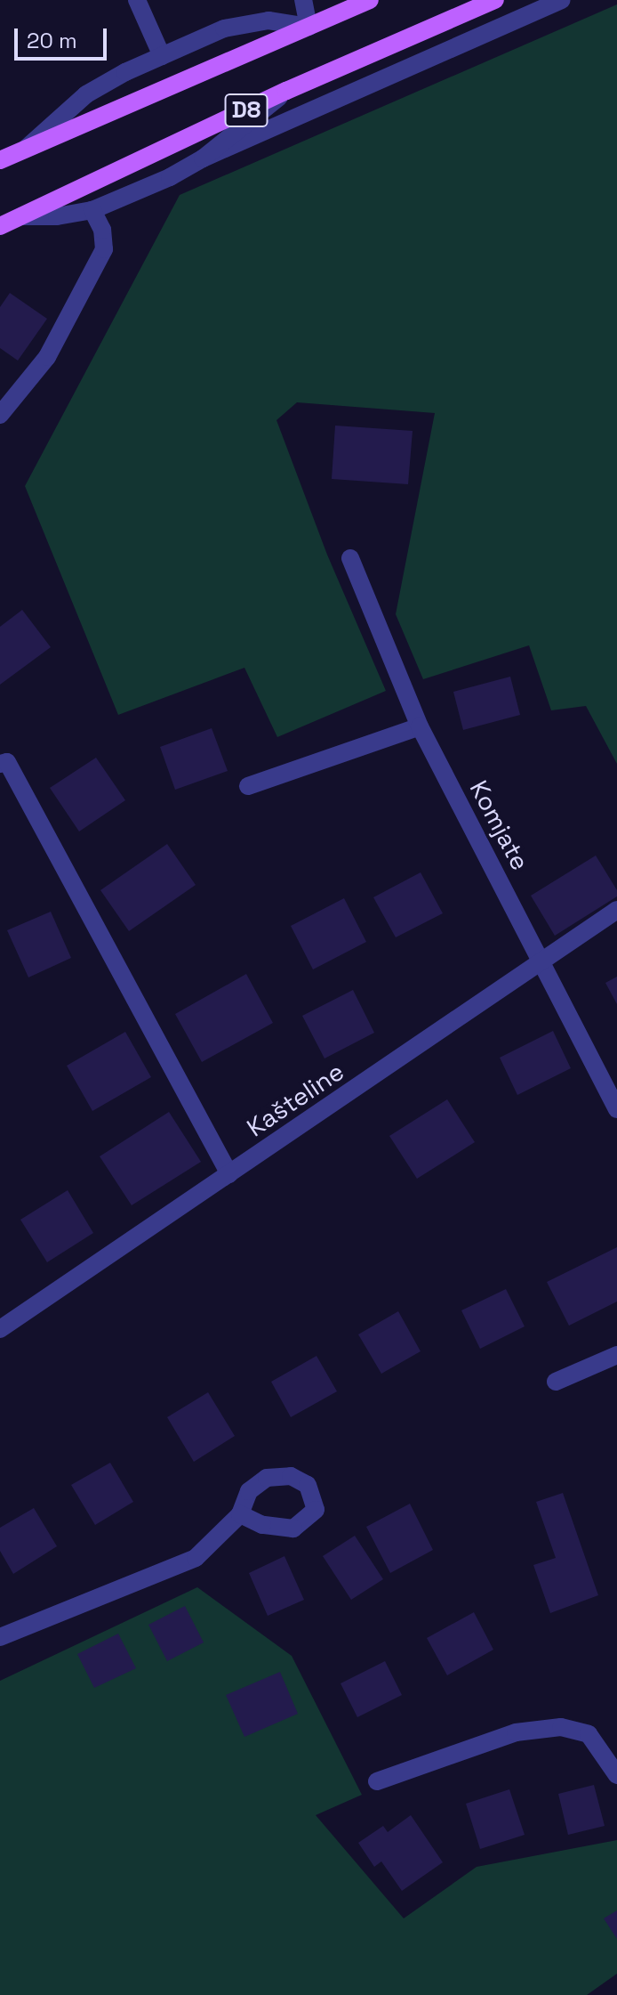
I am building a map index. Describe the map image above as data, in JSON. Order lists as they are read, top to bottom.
{
  "streets": {
    "main road": ["D8"],
    "street": ["Komjate", "Kašteline"]
  },
  "crossings": [
    ["Komjate", "Kašteline"]
  ],
  "scale_bar": "20 m"
}
